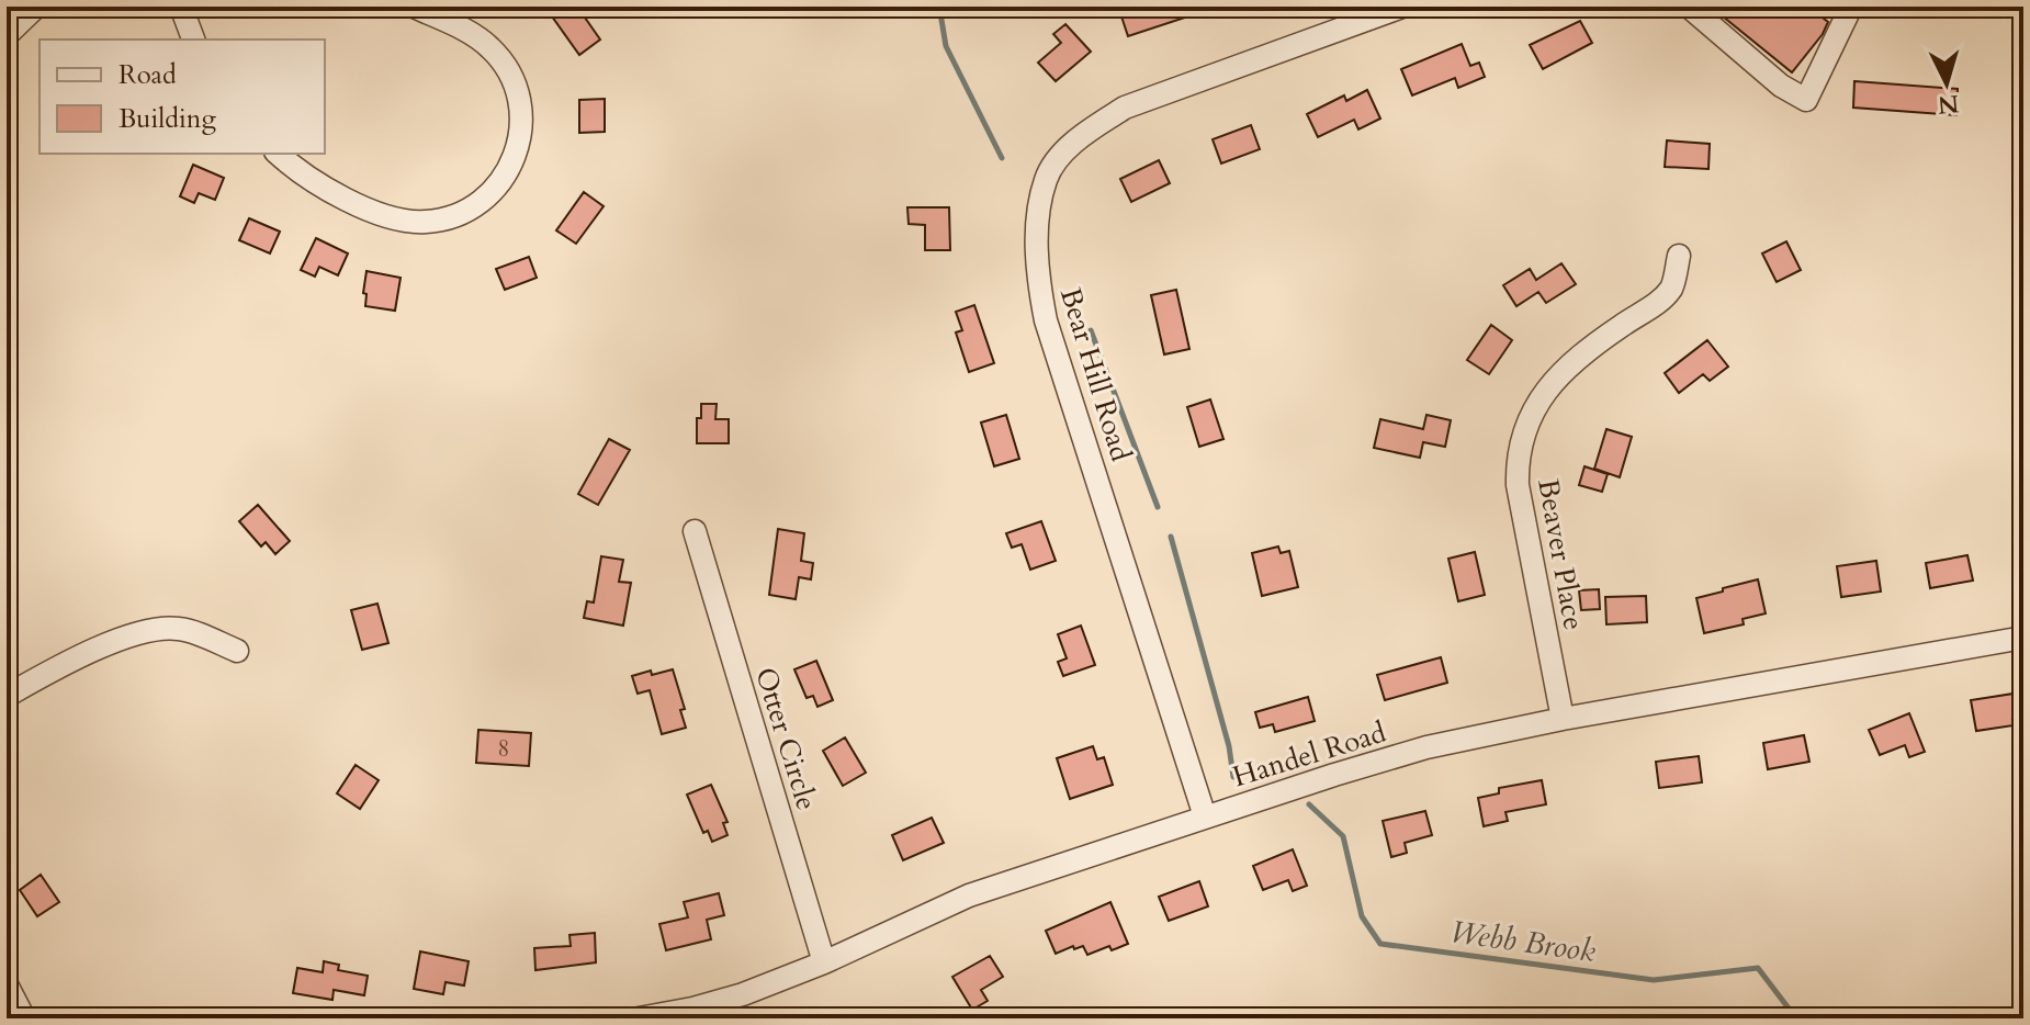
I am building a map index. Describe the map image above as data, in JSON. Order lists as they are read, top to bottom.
{
  "streets": {
    "street": [
      "Bear Hill Road",
      "Beaver Place",
      "Otter Circle",
      "Handel Road"
    ]
  },
  "crossings": [
    ["Bear Hill Road", "Handel Road"],
    ["Beaver Place", "Handel Road"],
    ["Otter Circle", "Handel Road"]
  ],
  "water": ["Webb Brook"],
  "house_numbers": ["8"],
  "legend": ["Road", "Building"],
  "north": "bottom"
}
